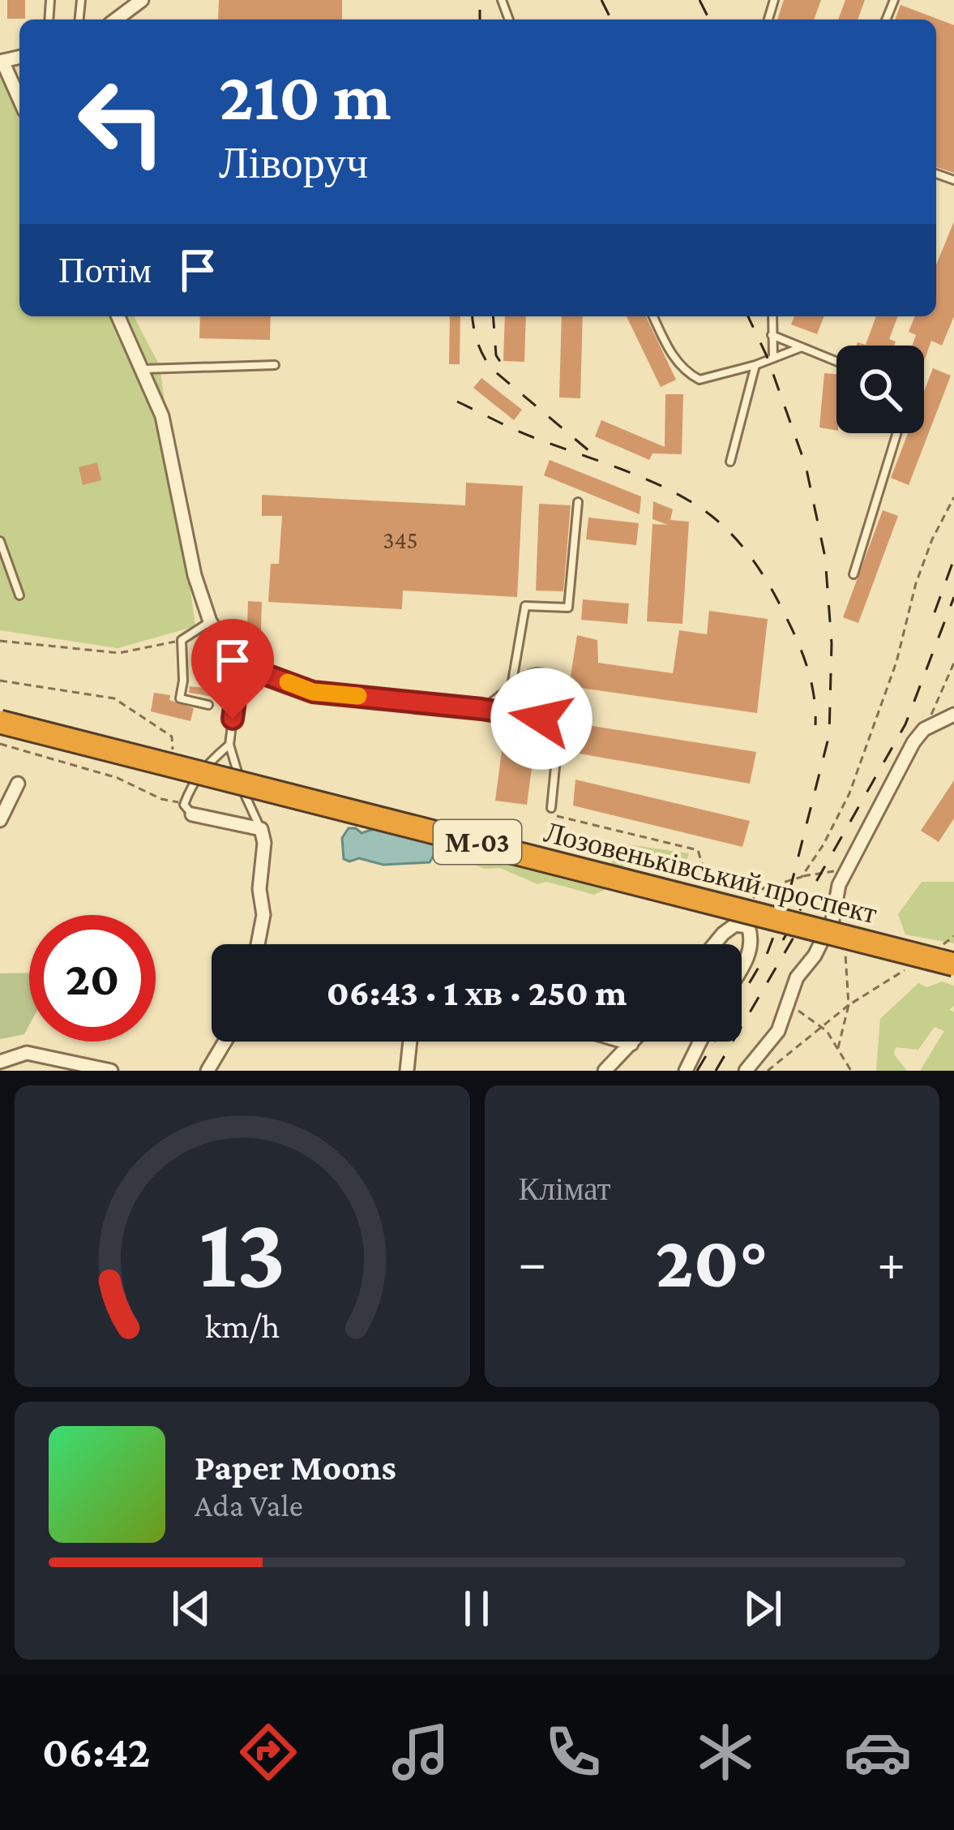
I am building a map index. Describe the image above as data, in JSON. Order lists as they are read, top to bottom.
{
  "streets": {
    "highway": ["М-03", "Лозовеньківський проспект"]
  },
  "house_numbers": ["345"],
  "page": {
    "turn": ["210 m", "Ліворуч"],
    "then": "Потім",
    "limit": "20",
    "trip": "06:43 · 1 хв · 250 m",
    "tile": "Клімат",
    "heat": ["−", "20°", "+"],
    "song": ["Paper Moons", "Ada Vale"],
    "tabs": "06:42",
    "gauge": ["13", "km/h"]
  }
}
